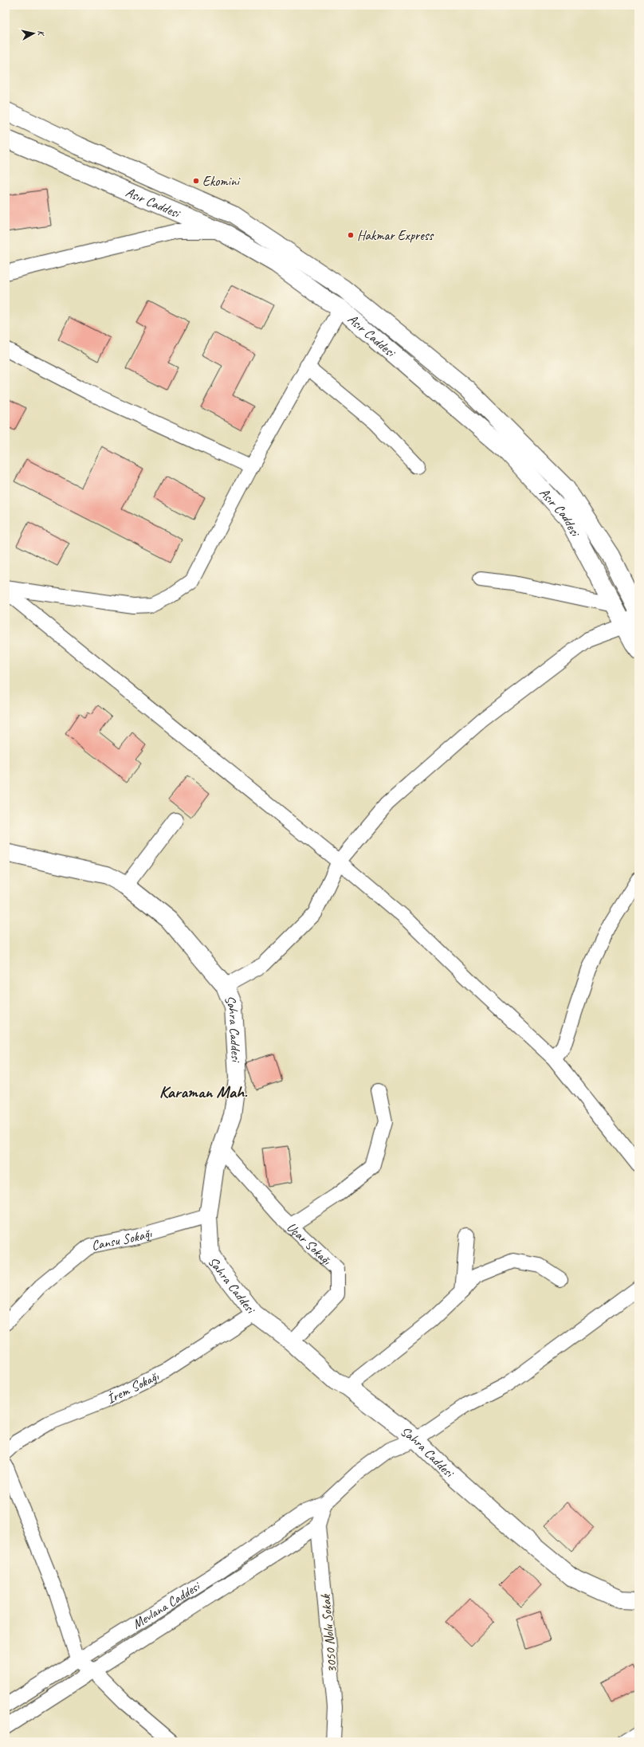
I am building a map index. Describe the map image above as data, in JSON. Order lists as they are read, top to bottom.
{
  "streets": {
    "street": [
      "Asır Caddesi",
      "Sahra Caddesi",
      "Cansu Sokağı",
      "Uçar Sokağı",
      "İrem Sokağı",
      "Mevlana Caddesi",
      "3050 Nolu Sokak"
    ]
  },
  "crossings": [
    ["Sahra Caddesi", "Cansu Sokağı"],
    ["Sahra Caddesi", "Uçar Sokağı"],
    ["Sahra Caddesi", "İrem Sokağı"],
    ["Mevlana Caddesi", "3050 Nolu Sokak"]
  ],
  "districts": ["Karaman Mah."],
  "places": ["Ekomini", "Hakmar Express"],
  "north": "right"
}
